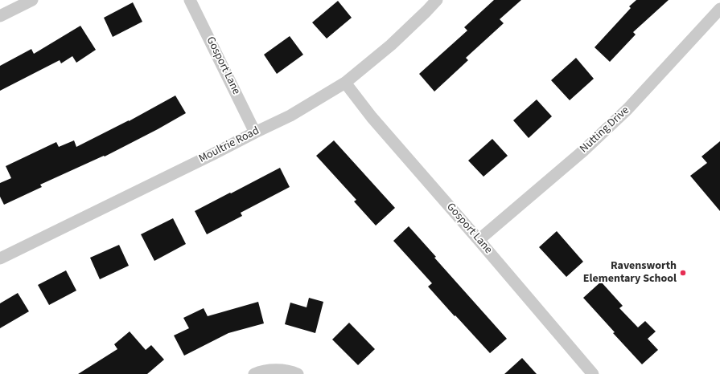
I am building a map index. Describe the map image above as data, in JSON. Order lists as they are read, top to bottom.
{
  "streets": {
    "street": ["Gosport Lane", "Nutting Drive", "Moultrie Road"]
  },
  "crossings": [
    ["Gosport Lane", "Nutting Drive"],
    ["Gosport Lane", "Moultrie Road"]
  ],
  "places": ["Ravensworth Elementary School"]
}
